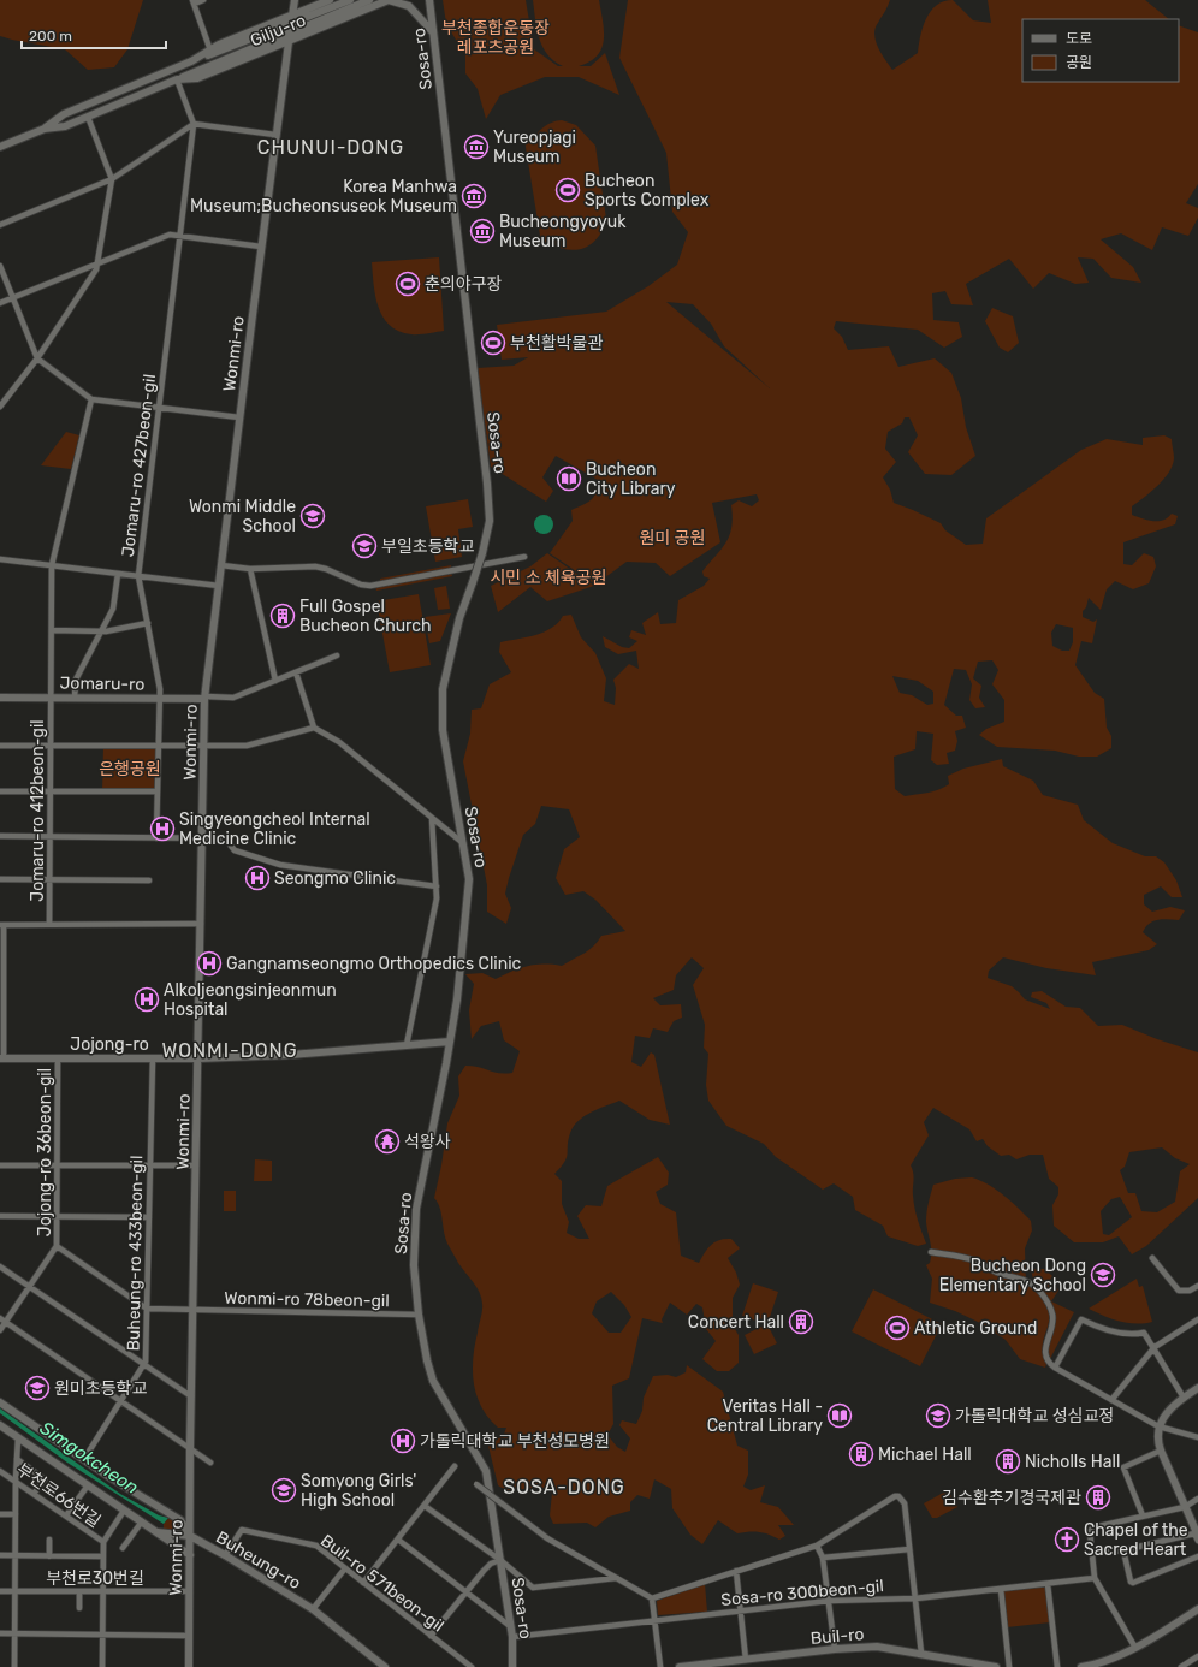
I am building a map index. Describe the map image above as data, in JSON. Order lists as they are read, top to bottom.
{
  "streets": {
    "street": [
      "Gilju-ro",
      "Sosa-ro",
      "Wonmi-ro",
      "Jomaru-ro 427beon-gil",
      "Jomaru-ro",
      "Jomaru-ro 412beon-gil",
      "Jojong-ro",
      "Jojong-ro 36beon-gil",
      "Buheung-ro 433beon-gil",
      "Wonmi-ro 78beon-gil",
      "부천로66번길",
      "Buheung-ro",
      "부천로30번길",
      "Buil-ro 571beon-gil",
      "Sosa-ro 300beon-gil",
      "Buil-ro"
    ]
  },
  "crossings": [
    ["Gilju-ro", "Wonmi-ro"],
    ["Sosa-ro", "Jojong-ro"],
    ["Sosa-ro", "Wonmi-ro 78beon-gil"],
    ["Sosa-ro", "Sosa-ro 300beon-gil"],
    ["Wonmi-ro", "Jomaru-ro"],
    ["Wonmi-ro", "Jojong-ro"],
    ["Wonmi-ro", "Wonmi-ro 78beon-gil"],
    ["Wonmi-ro", "Buheung-ro"],
    ["Wonmi-ro", "부천로30번길"],
    ["Jomaru-ro 427beon-gil", "Jomaru-ro"],
    ["Jomaru-ro", "Jomaru-ro 412beon-gil"],
    ["Jojong-ro", "Jojong-ro 36beon-gil"],
    ["Jojong-ro", "Buheung-ro 433beon-gil"],
    ["Buheung-ro 433beon-gil", "Wonmi-ro 78beon-gil"],
    ["Buheung-ro 433beon-gil", "Buheung-ro"],
    ["Buheung-ro", "Buil-ro 571beon-gil"]
  ],
  "districts": ["CHUNUI-DONG", "WONMI-DONG", "SOSA-DONG"],
  "water": ["Simgokcheon"],
  "parks": [
    "부천종합운동장 레포츠공원",
    "원미 공원",
    "시민 소 체육공원",
    "은행공원"
  ],
  "places": {
    "museum": ["Yureopjagi Museum", "Korea Manhwa Museum;Bucheonsuseok Museum", "Bucheongyoyuk Museum"],
    "sports": [
      "Bucheon Sports Complex",
      "춘의야구장",
      "부천활박물관",
      "Athletic Ground"
    ],
    "library": ["Bucheon City Library", "Veritas Hall - Central Library"],
    "school or university": [
      "Wonmi Middle School",
      "부일초등학교",
      "Bucheon Dong Elementary School",
      "원미초등학교",
      "가톨릭대학교 성심교정",
      "Somyong Girls' High School"
    ],
    "building": [
      "Full Gospel Bucheon Church",
      "Concert Hall",
      "Michael Hall",
      "Nicholls Hall",
      "김수환추기경국제관"
    ],
    "hospital": [
      "Singyeongcheol Internal Medicine Clinic",
      "Seongmo Clinic",
      "Gangnamseongmo Orthopedics Clinic",
      "Alkoljeongsinjeonmun Hospital",
      "가톨릭대학교 부천성모병원"
    ],
    "temple": ["석왕사"],
    "church": ["Chapel of the Sacred Heart"]
  },
  "legend": ["도로", "공원"],
  "scale_bar": "200 m"
}
